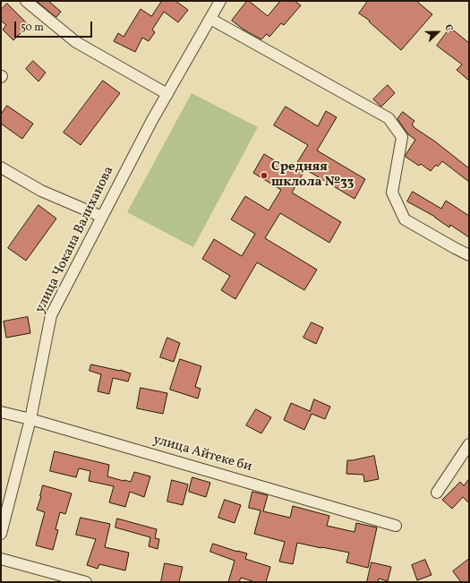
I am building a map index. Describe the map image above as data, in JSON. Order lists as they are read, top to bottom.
{
  "streets": {
    "street": ["улица Чокана Валиханова", "улица Айтеке би"]
  },
  "crossings": [
    ["улица Чокана Валиханова", "улица Айтеке би"]
  ],
  "places": ["Средняя шклола №33"],
  "scale_bar": "50 m",
  "north": "right"
}
